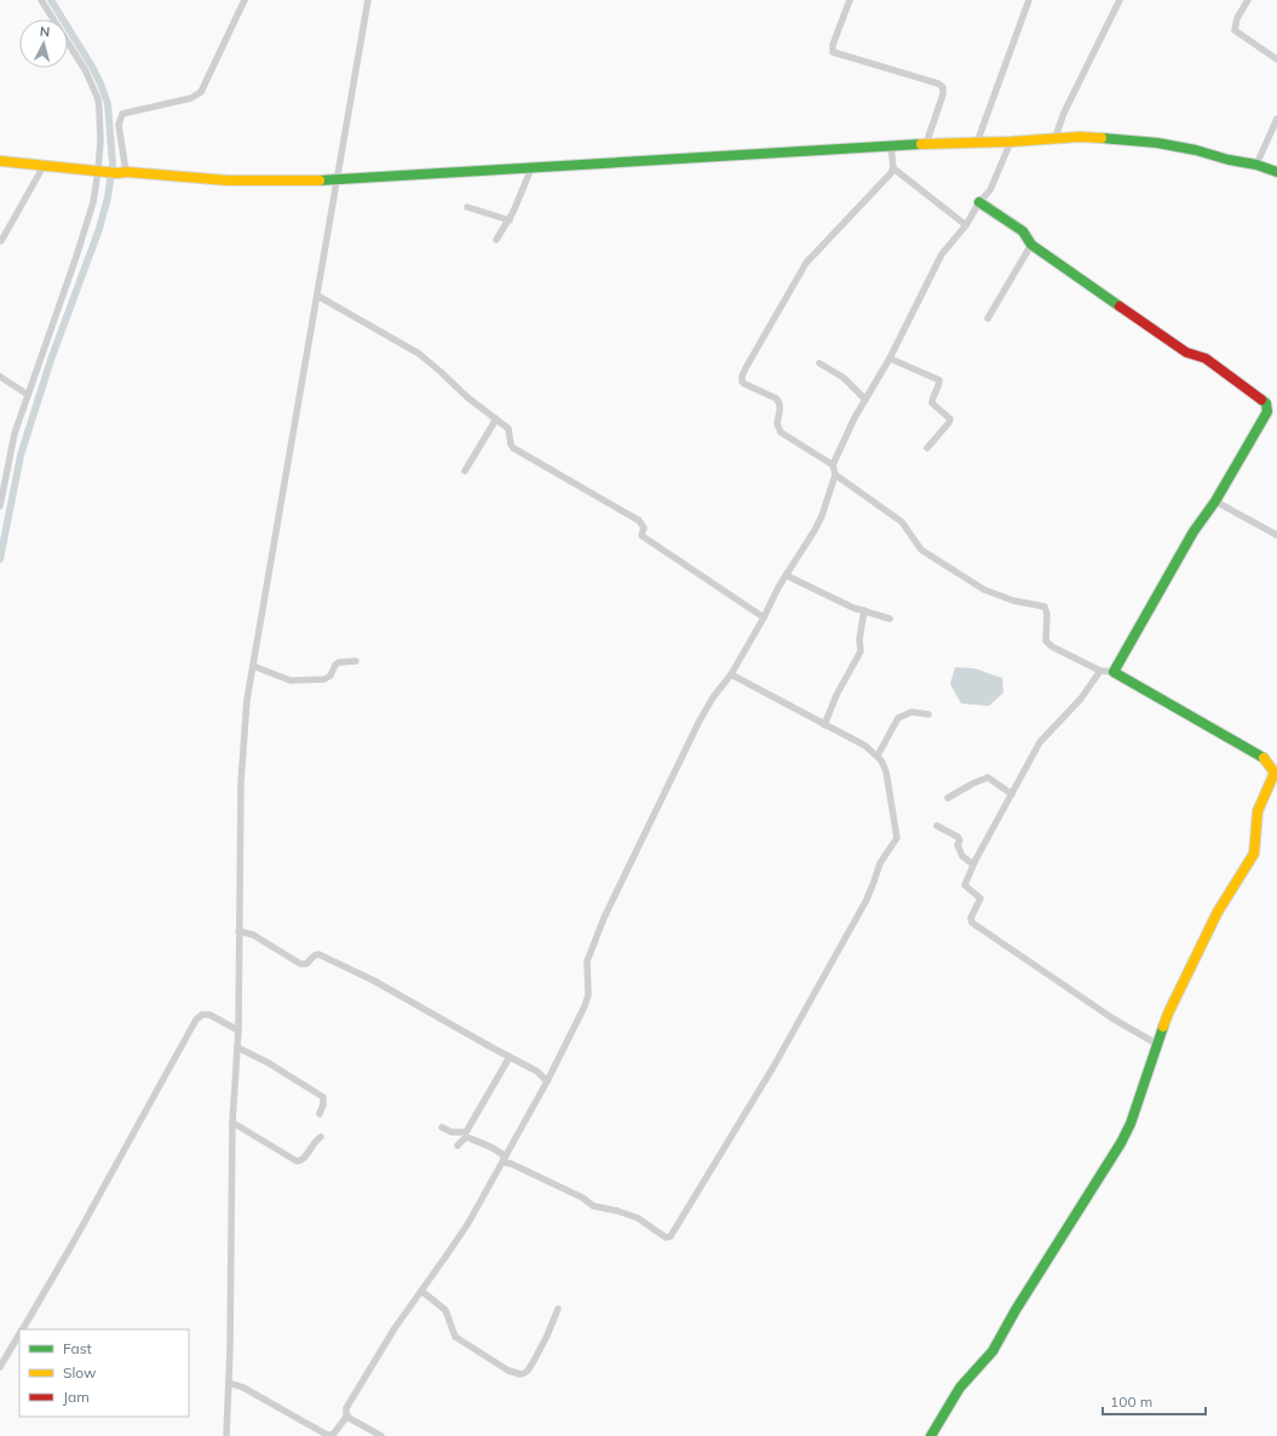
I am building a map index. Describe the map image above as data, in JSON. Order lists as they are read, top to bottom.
{
  "legend": ["Fast", "Slow", "Jam"],
  "scale_bar": "100 m",
  "north": "top"
}
